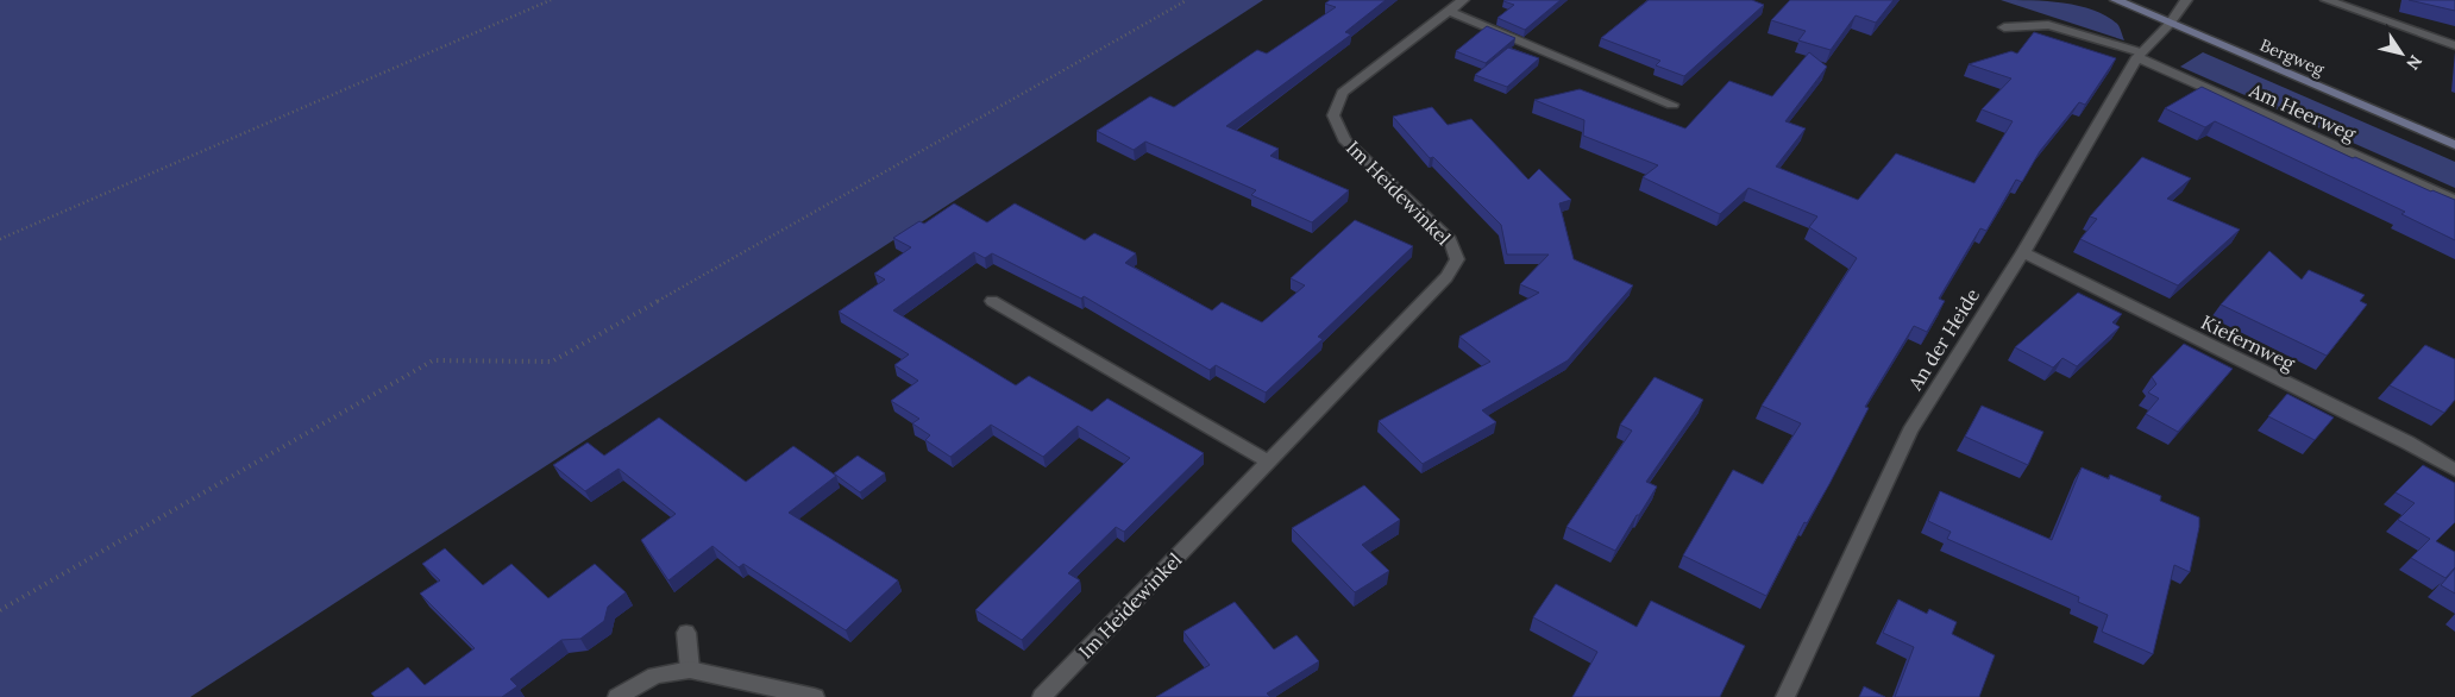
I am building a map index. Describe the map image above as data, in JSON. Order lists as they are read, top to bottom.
{
  "streets": {
    "main road": ["Bergweg"],
    "street": [
      "Am Heerweg",
      "Im Heidewinkel",
      "An der Heide",
      "Kiefernweg"
    ]
  },
  "crossings": [
    ["Bergweg", "An der Heide"],
    ["Am Heerweg", "An der Heide"],
    ["An der Heide", "Kiefernweg"]
  ],
  "north": "bottom right"
}
